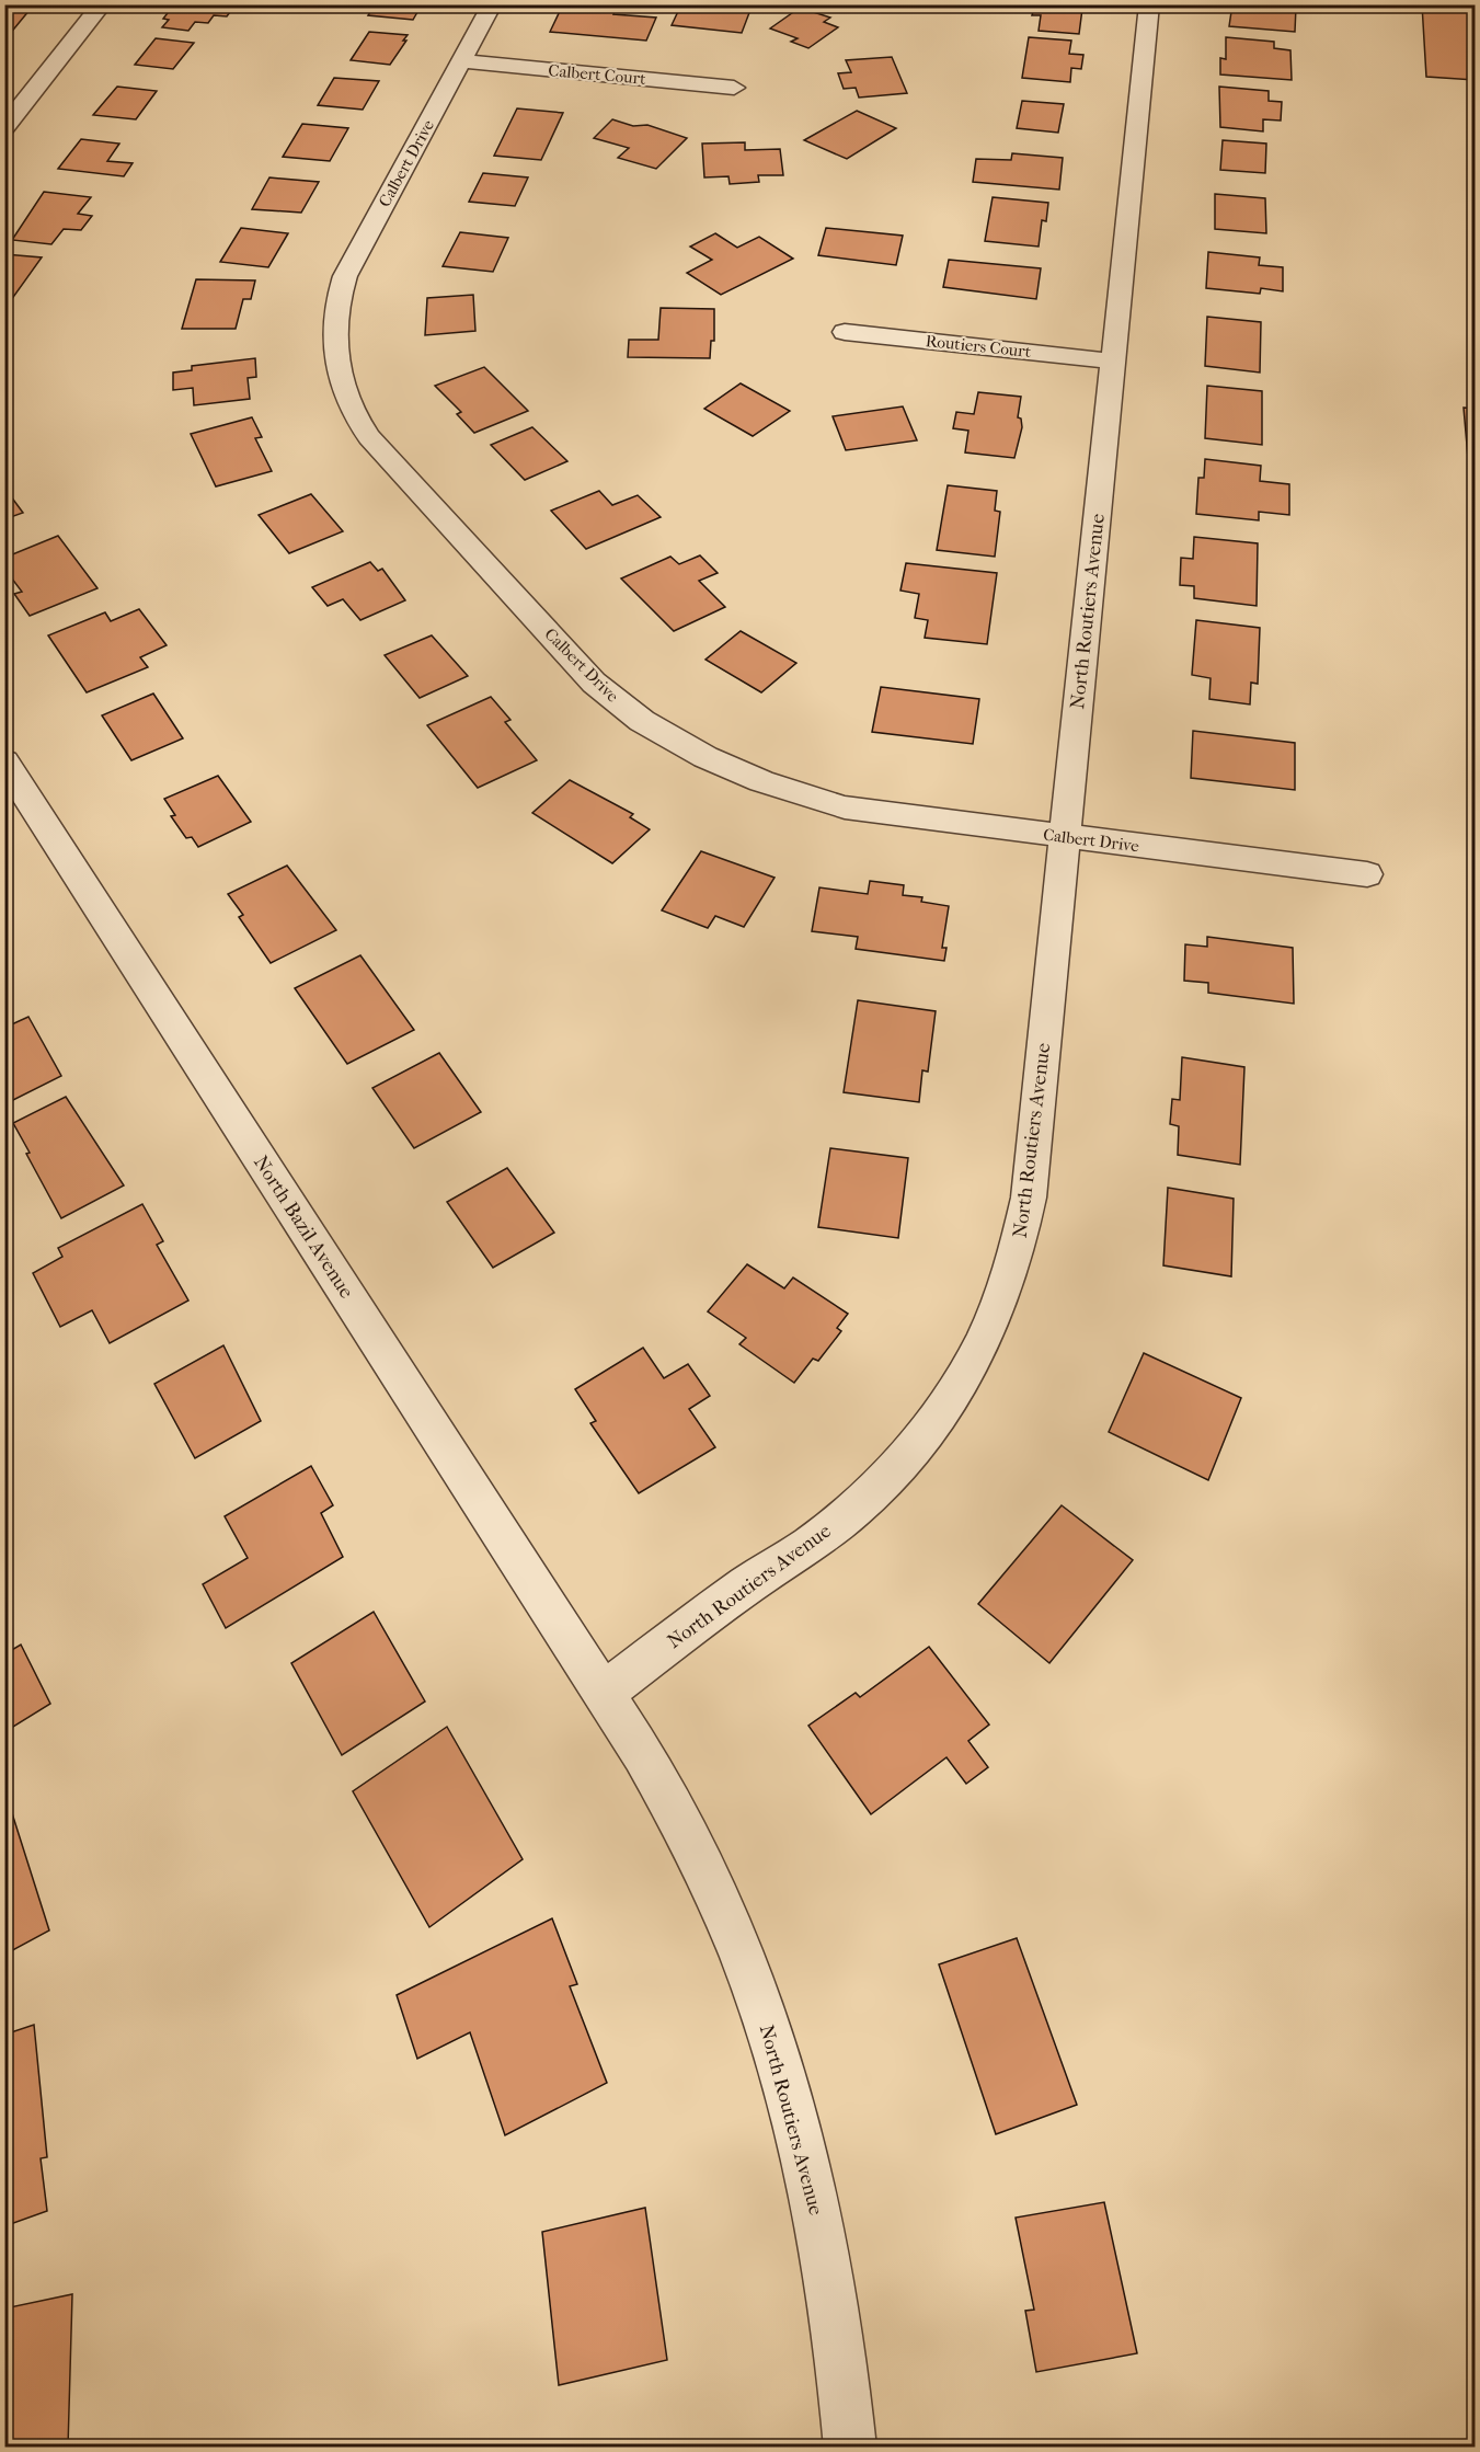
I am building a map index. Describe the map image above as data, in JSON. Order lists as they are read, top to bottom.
{
  "streets": {
    "street": [
      "Calbert Court",
      "Calbert Drive",
      "Routiers Court",
      "North Routiers Avenue",
      "North Bazil Avenue"
    ]
  },
  "crossings": [
    ["Calbert Court", "Calbert Drive"],
    ["Calbert Drive", "North Routiers Avenue"],
    ["Routiers Court", "North Routiers Avenue"],
    ["North Routiers Avenue", "North Bazil Avenue"]
  ]
}
